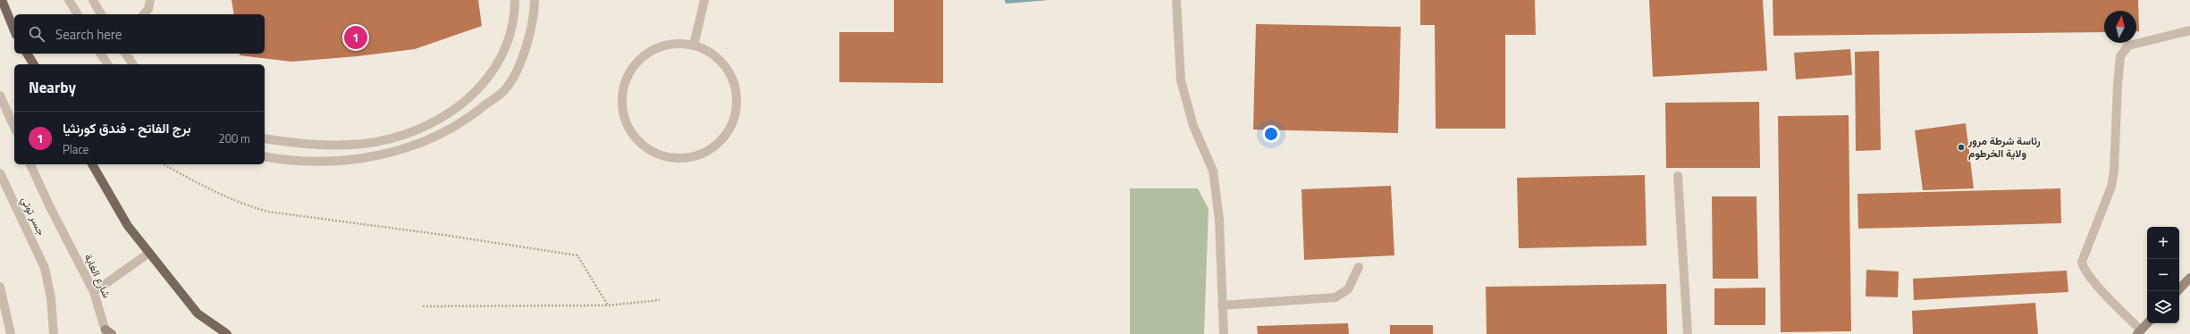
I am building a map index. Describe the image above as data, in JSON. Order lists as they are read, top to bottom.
{
  "streets": {
    "street": ["جسر توتي", "شارع الغابة"]
  },
  "crossings": [
    ["جسر توتي", "شارع الغابة"]
  ],
  "places": ["رئاسة شرطة مرور ولاية الخرطوم"],
  "north": "top",
  "page": {
    "search": "Search here",
    "pins": "1",
    "heading": "Nearby",
    "list": [
      {
        "mark": "1",
        "name": "برج الفاتح - فندق كورنثيا",
        "note": "Place",
        "value": "200 m"
      }
    ],
    "map_buttons": ["+", "−"]
  }
}
